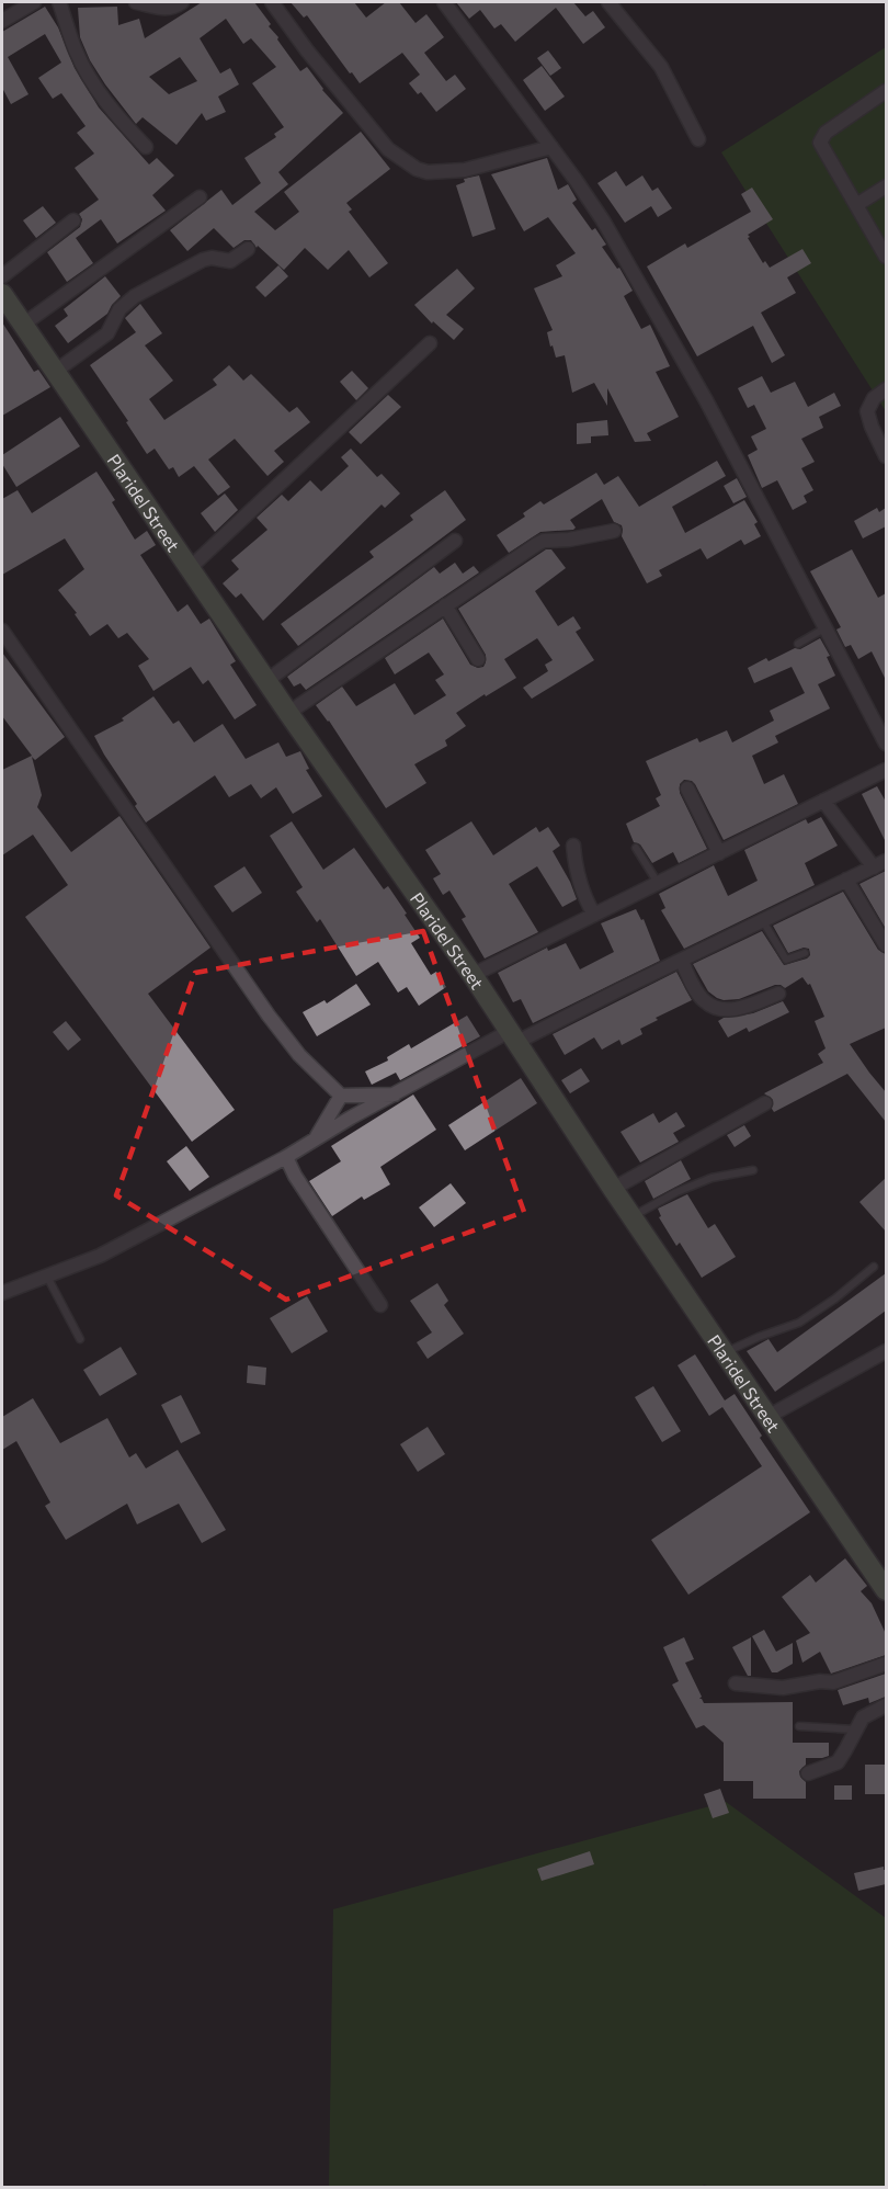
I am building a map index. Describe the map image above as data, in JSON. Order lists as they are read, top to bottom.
{
  "streets": {
    "street": ["Plaridel Street"]
  }
}
